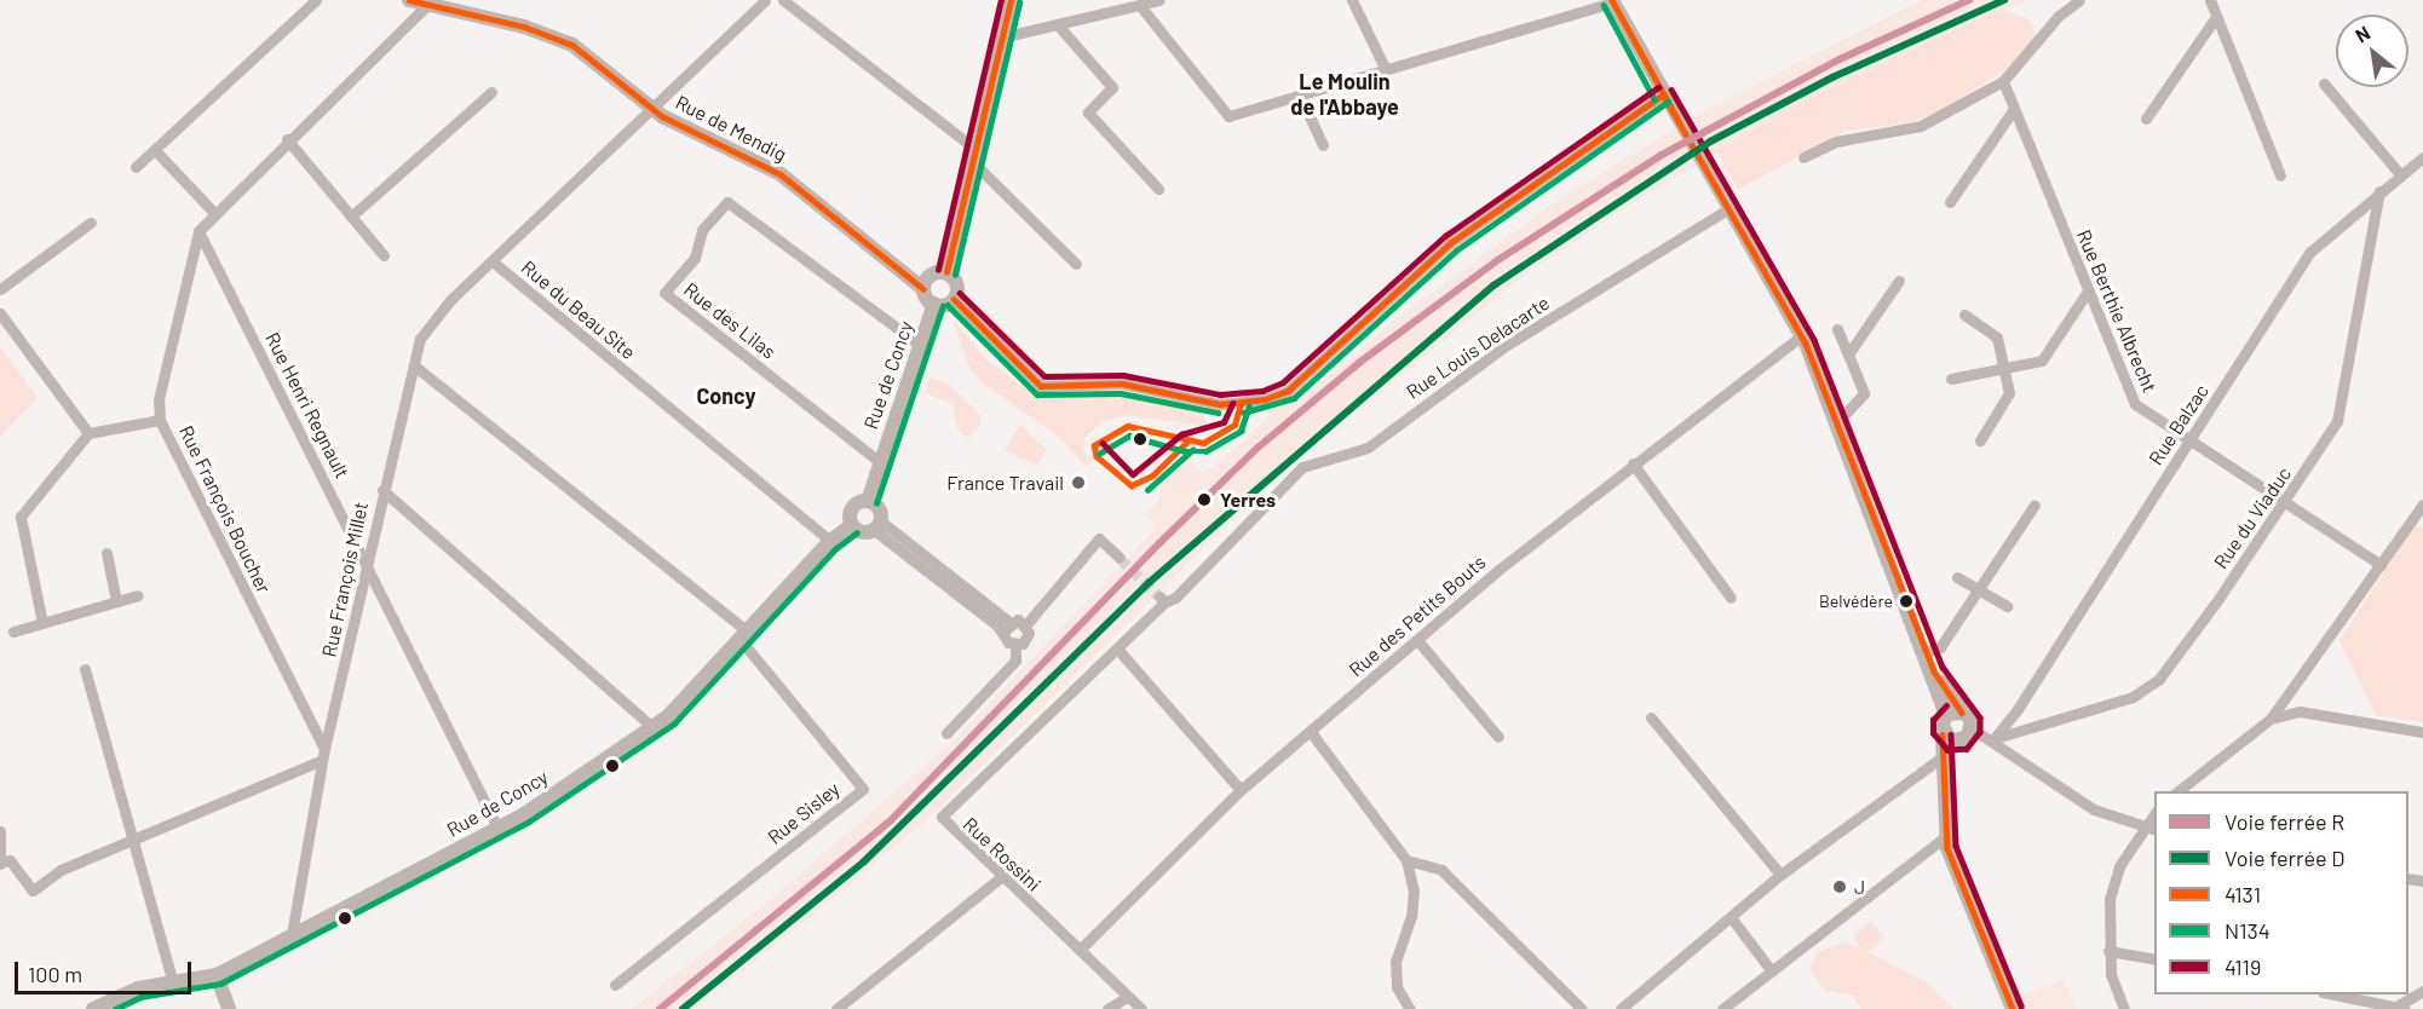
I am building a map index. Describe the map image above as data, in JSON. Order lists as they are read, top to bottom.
{
  "streets": {
    "street": [
      "Rue de Mendig",
      "Rue du Beau Site",
      "Rue Berthie Albrecht",
      "Rue des Lilas",
      "Rue Louis Delacarte",
      "Rue de Concy",
      "Rue Henri Regnault",
      "Rue Balzac",
      "Rue François Boucher",
      "Rue du Viaduc",
      "Rue François Millet",
      "Rue des Petits Bouts",
      "Rue Sisley",
      "Rue Rossini"
    ]
  },
  "crossings": [
    ["Rue de Mendig", "Rue du Beau Site"],
    ["Rue de Mendig", "Rue de Concy"],
    ["Rue du Beau Site", "Rue de Concy"],
    ["Rue du Beau Site", "Rue François Millet"],
    ["Rue Berthie Albrecht", "Rue Balzac"],
    ["Rue Berthie Albrecht", "Rue du Viaduc"],
    ["Rue des Lilas", "Rue de Concy"],
    ["Rue Louis Delacarte", "Rue Rossini"],
    ["Rue de Concy", "Rue Henri Regnault"],
    ["Rue de Concy", "Rue François Millet"],
    ["Rue de Concy", "Rue Sisley"],
    ["Rue Henri Regnault", "Rue François Boucher"],
    ["Rue Henri Regnault", "Rue François Millet"],
    ["Rue Balzac", "Rue du Viaduc"],
    ["Rue François Boucher", "Rue François Millet"],
    ["Rue des Petits Bouts", "Rue Rossini"]
  ],
  "districts": ["Le Moulin de l'Abbaye", "Concy"],
  "places": [
    "France Travail",
    "Yerres",
    "Belvédère",
    "J"
  ],
  "lines": [
    "rail line R",
    "rail line D",
    "transit line 4131",
    "transit line 4119",
    "transit line N134"
  ],
  "legend": [
    "Voie ferrée R",
    "Voie ferrée D",
    "4131",
    "N134",
    "4119"
  ],
  "scale_bar": "100 m",
  "north": "top left"
}
